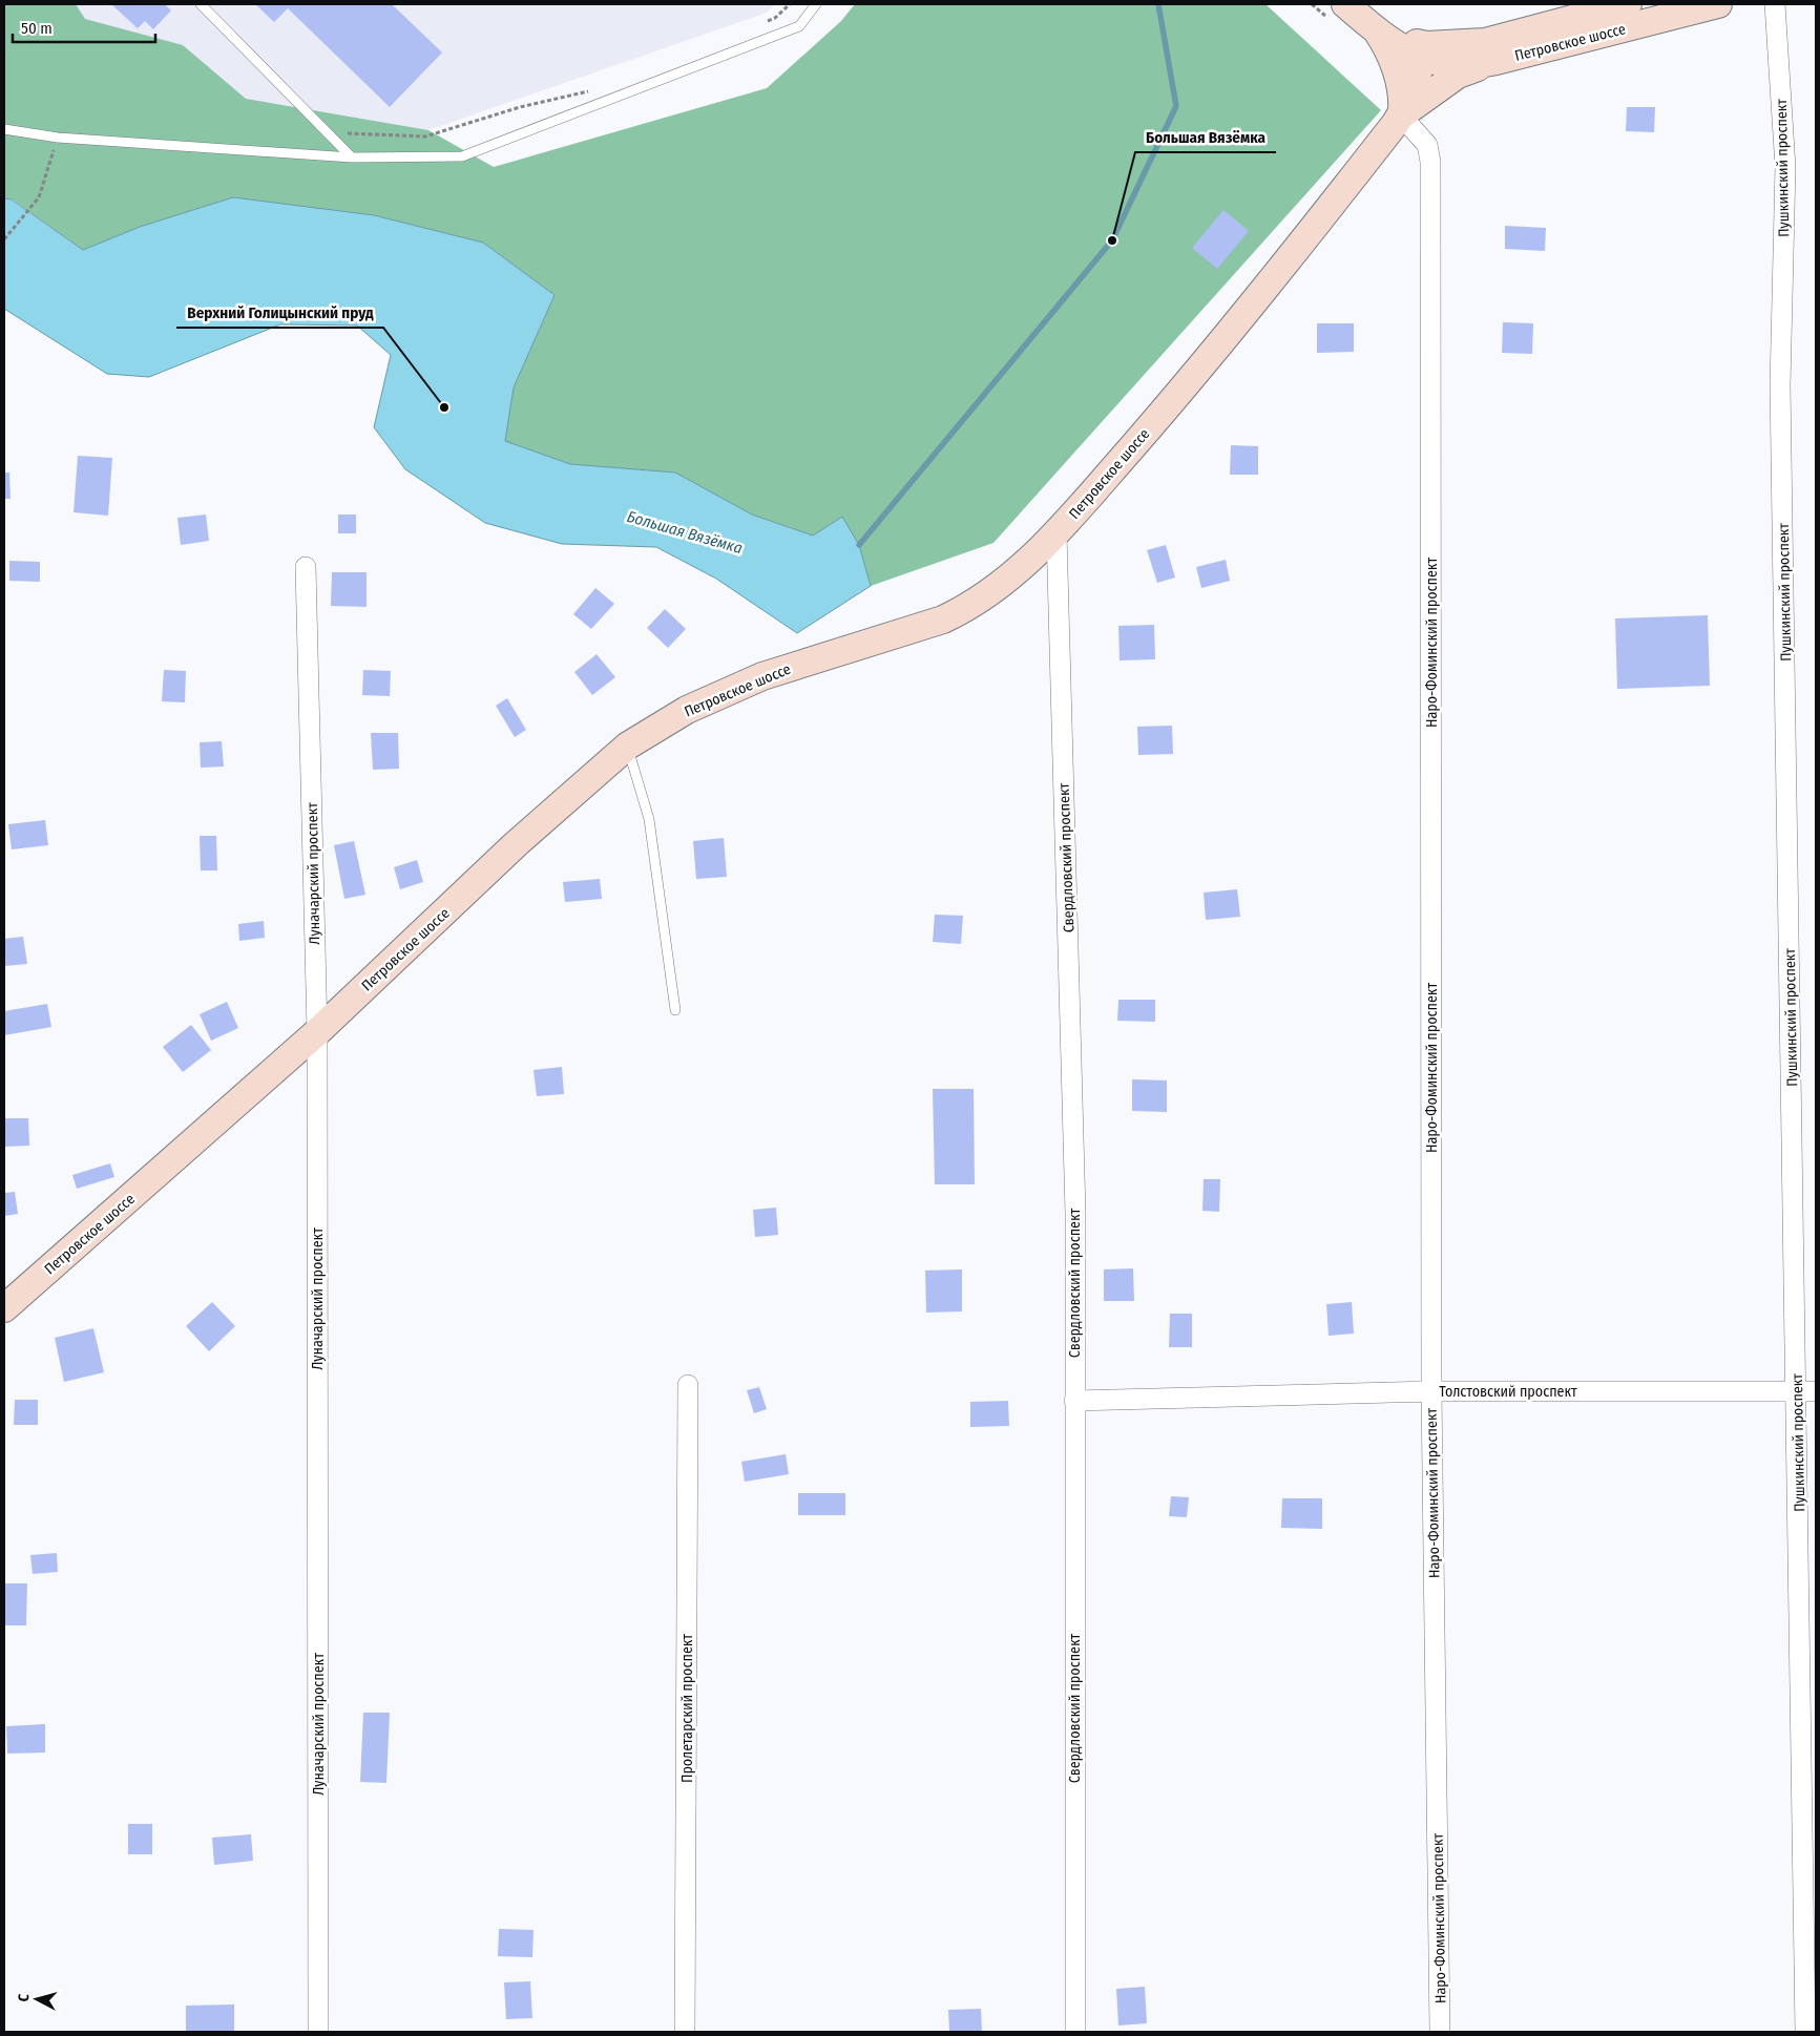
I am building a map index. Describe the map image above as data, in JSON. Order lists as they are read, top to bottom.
{
  "streets": {
    "street": [
      "Петровское шоссе",
      "Пушкинский проспект",
      "Наро-Фоминский проспект",
      "Свердловский проспект",
      "Луначарский проспект",
      "Толстовский проспект",
      "Пролетарский проспект"
    ]
  },
  "crossings": [
    ["Петровское шоссе", "Наро-Фоминский проспект"],
    ["Петровское шоссе", "Свердловский проспект"],
    ["Петровское шоссе", "Луначарский проспект"],
    ["Пушкинский проспект", "Толстовский проспект"],
    ["Наро-Фоминский проспект", "Толстовский проспект"],
    ["Свердловский проспект", "Толстовский проспект"]
  ],
  "water": ["Большая Вязёмка"],
  "places": ["Большая Вязёмка", "Верхний Голицынский пруд"],
  "scale_bar": "50 m",
  "north": "left"
}
